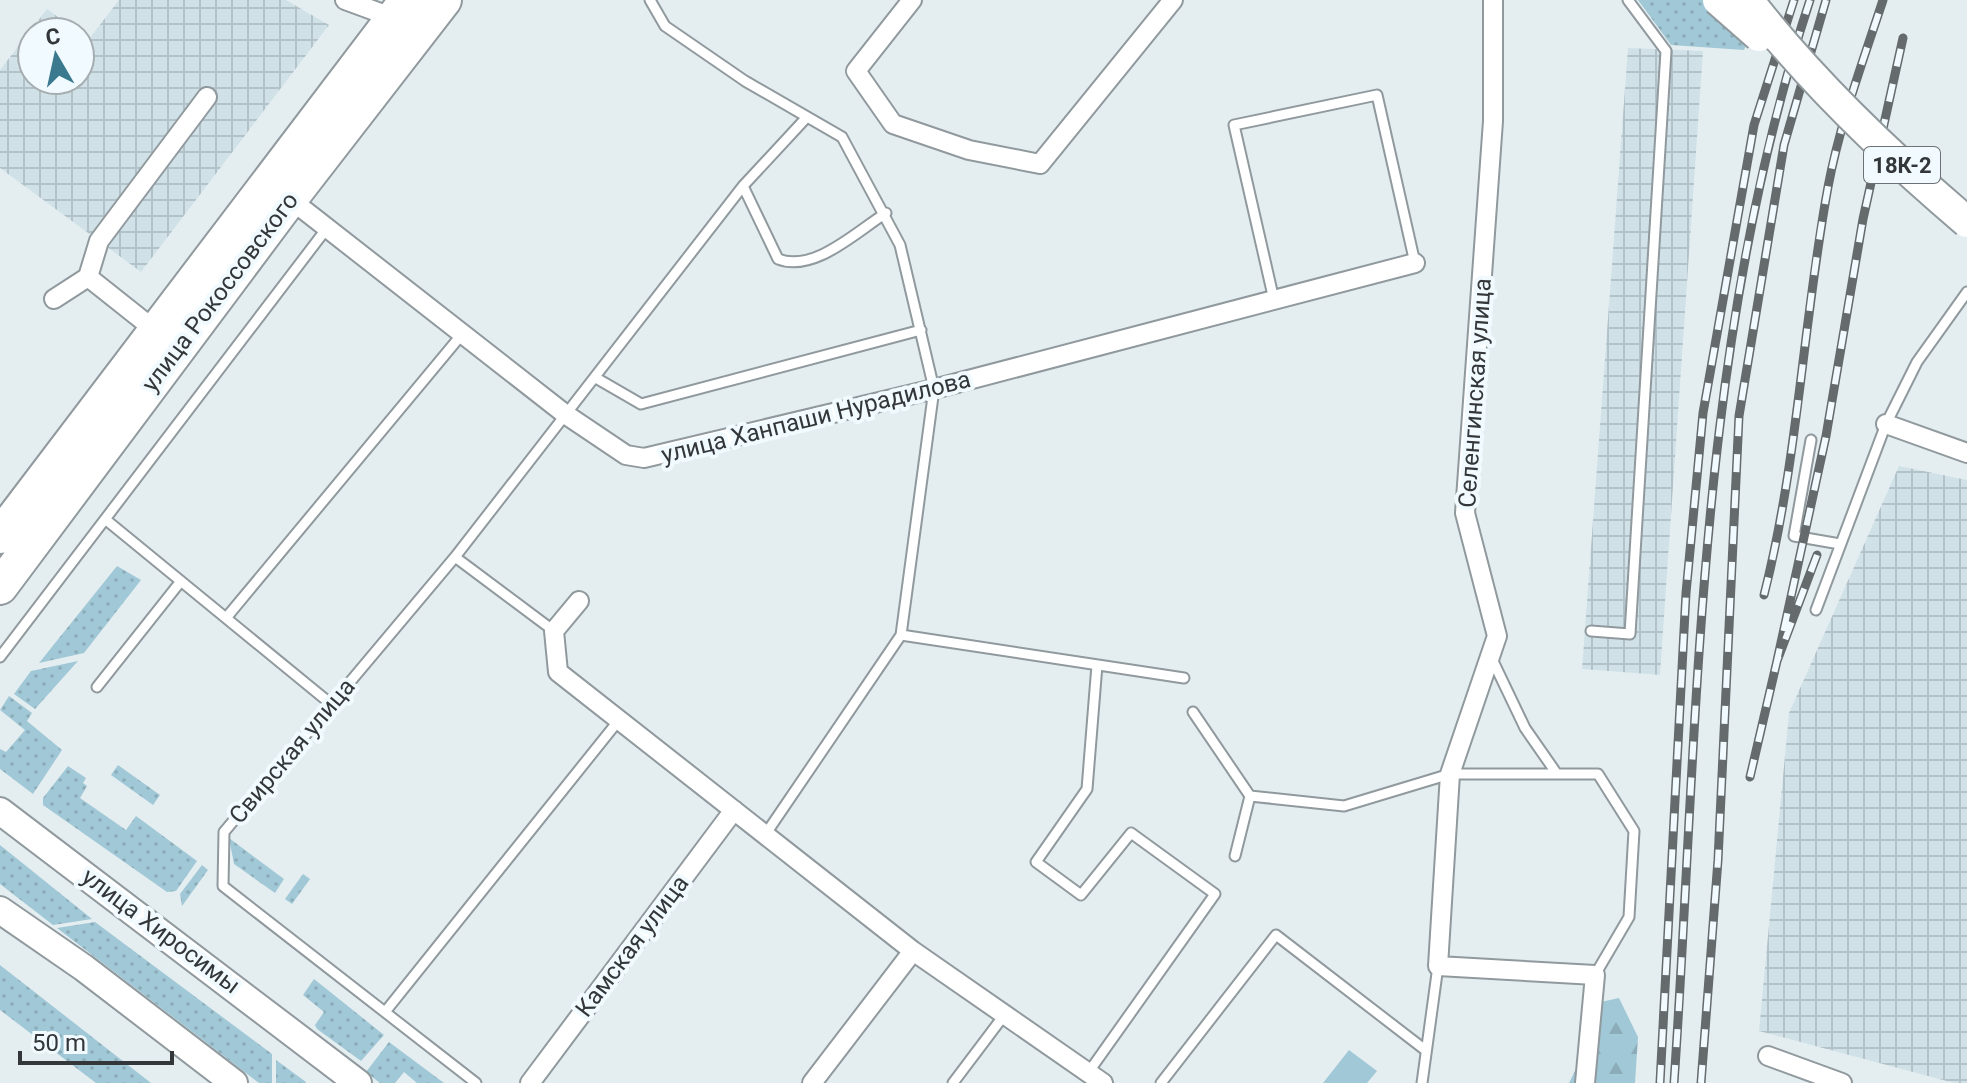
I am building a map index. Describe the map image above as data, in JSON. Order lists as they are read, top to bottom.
{
  "streets": {
    "highway": ["улица Рокоссовского"],
    "main road": ["18К-2", "улица Хиросимы"],
    "street": ["Селенгинская улица", "улица Ханпаши Нурадилова", "Камская улица"],
    "lane": ["Свирская улица"]
  },
  "crossings": [
    ["улица Рокоссовского", "улица Ханпаши Нурадилова"],
    ["улица Ханпаши Нурадилова", "Свирская улица"]
  ],
  "scale_bar": "50 m",
  "north": "top"
}
